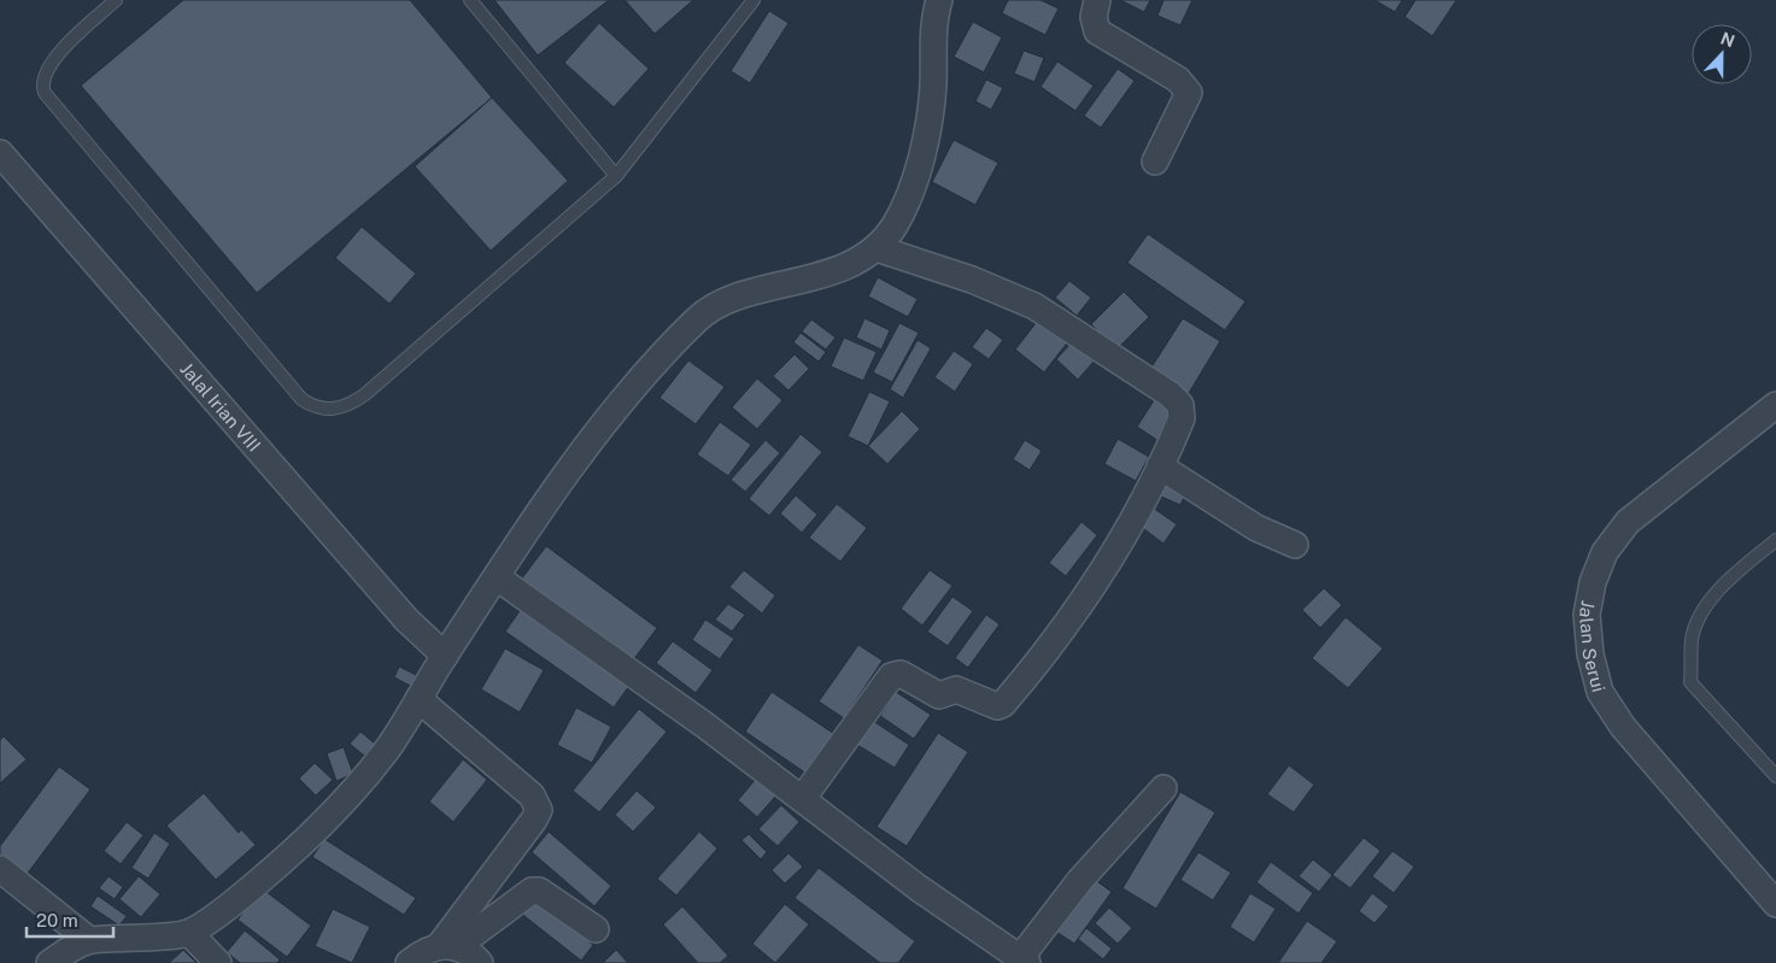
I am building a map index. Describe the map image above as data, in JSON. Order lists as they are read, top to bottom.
{
  "streets": {
    "street": ["Jalal Irian VIII", "Jalan Serui"]
  },
  "scale_bar": "20 m",
  "north": "top"
}
